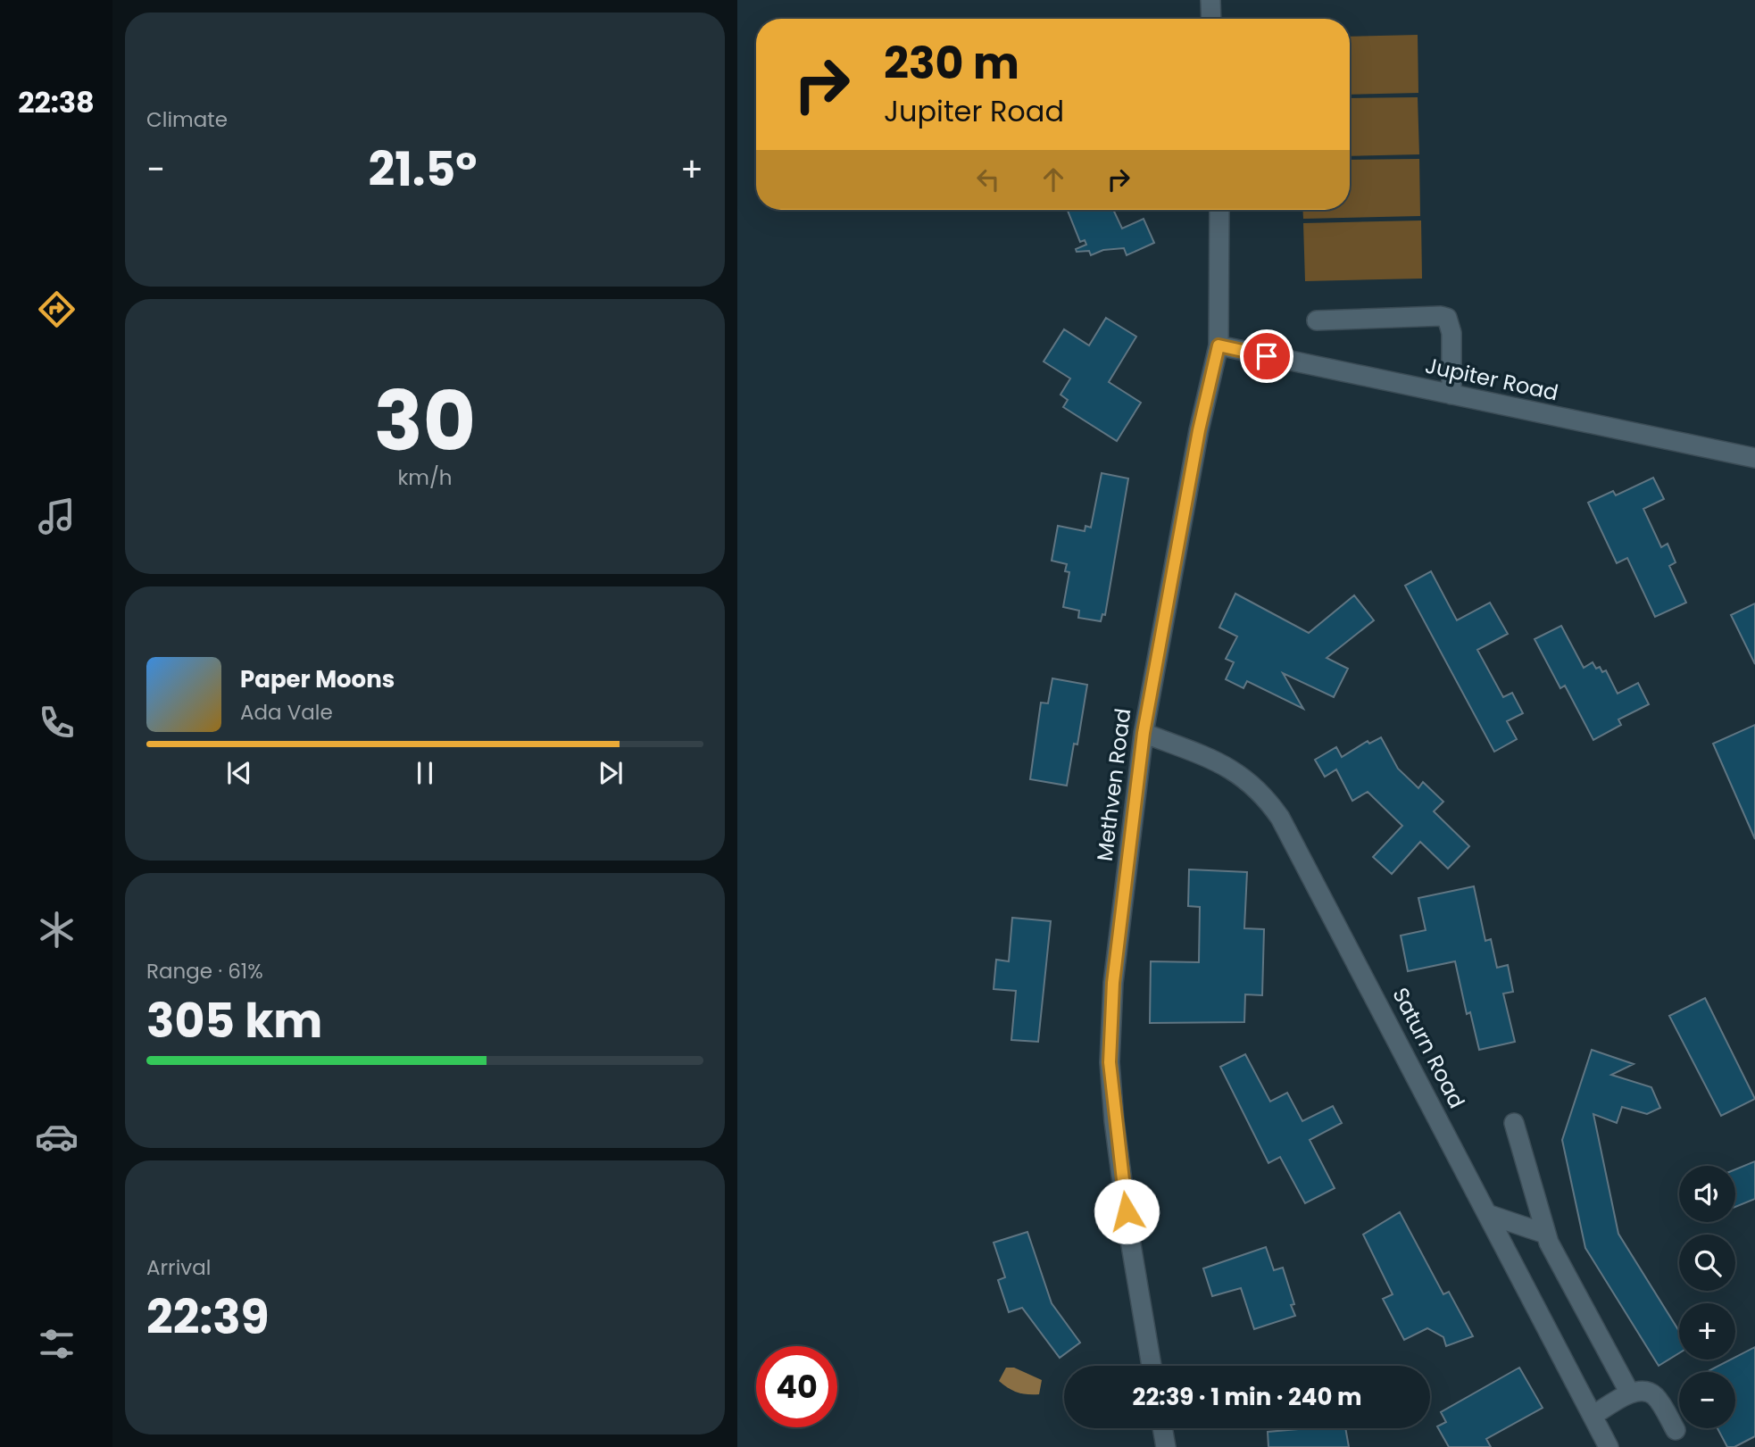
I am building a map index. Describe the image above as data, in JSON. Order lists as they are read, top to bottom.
{
  "streets": {
    "street": ["Jupiter Road", "Methven Road", "Saturn Road"]
  },
  "crossings": [
    ["Jupiter Road", "Methven Road"],
    ["Methven Road", "Saturn Road"]
  ],
  "page": {
    "tabs": "22:38",
    "tile": [
      "Climate",
      ["30", "km/h"],
      ["Range · 61%", "305 km"],
      ["Arrival", "22:39"]
    ],
    "turn": ["230 m", "Jupiter Road"],
    "heat": ["−", "21.5°", "+"],
    "song": ["Paper Moons", "Ada Vale"],
    "map_buttons": ["+", "−"],
    "limit": "40",
    "trip": "22:39 · 1 min · 240 m"
  }
}
